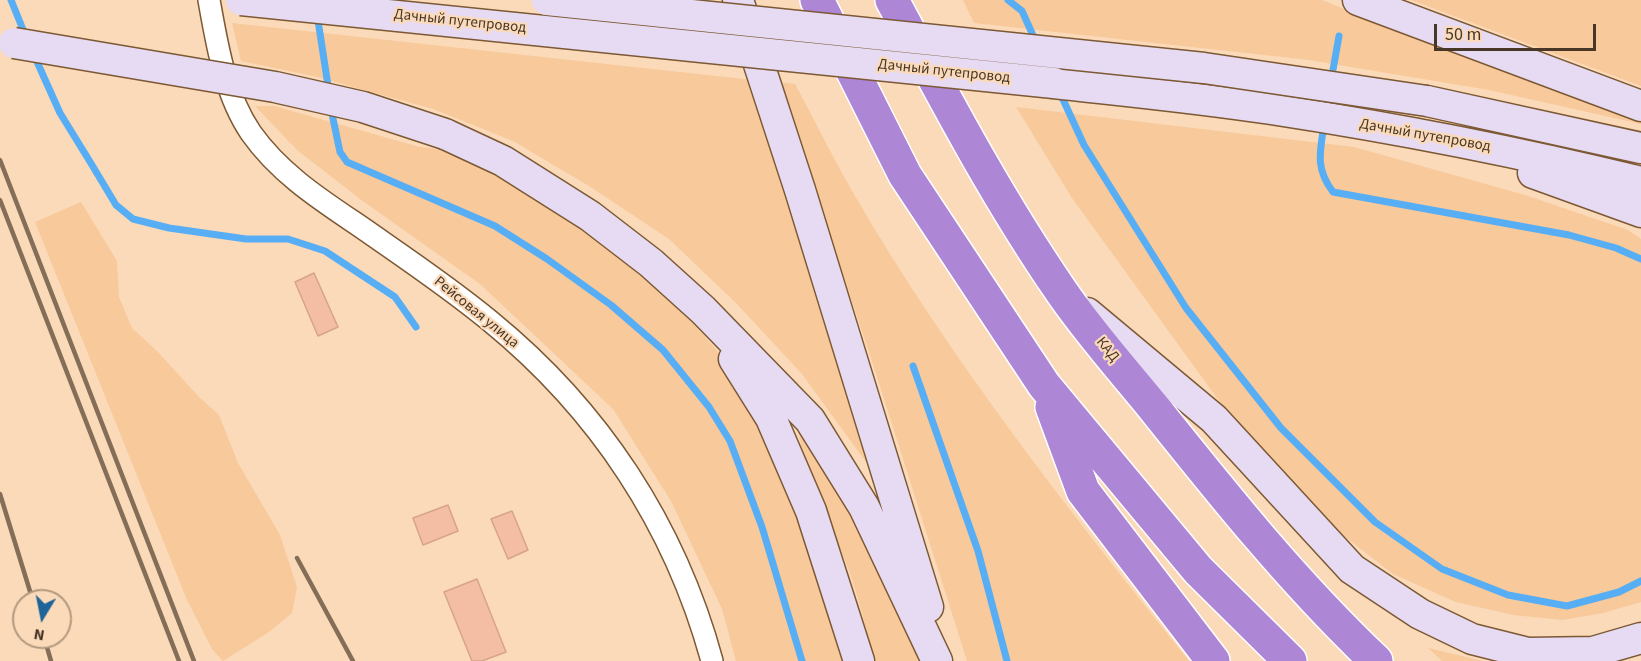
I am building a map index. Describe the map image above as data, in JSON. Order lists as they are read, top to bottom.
{
  "streets": {
    "highway": ["КАД"],
    "main road": ["Дачный путепровод"],
    "street": ["Рейсовая улица"]
  },
  "scale_bar": "50 m",
  "north": "bottom"
}
